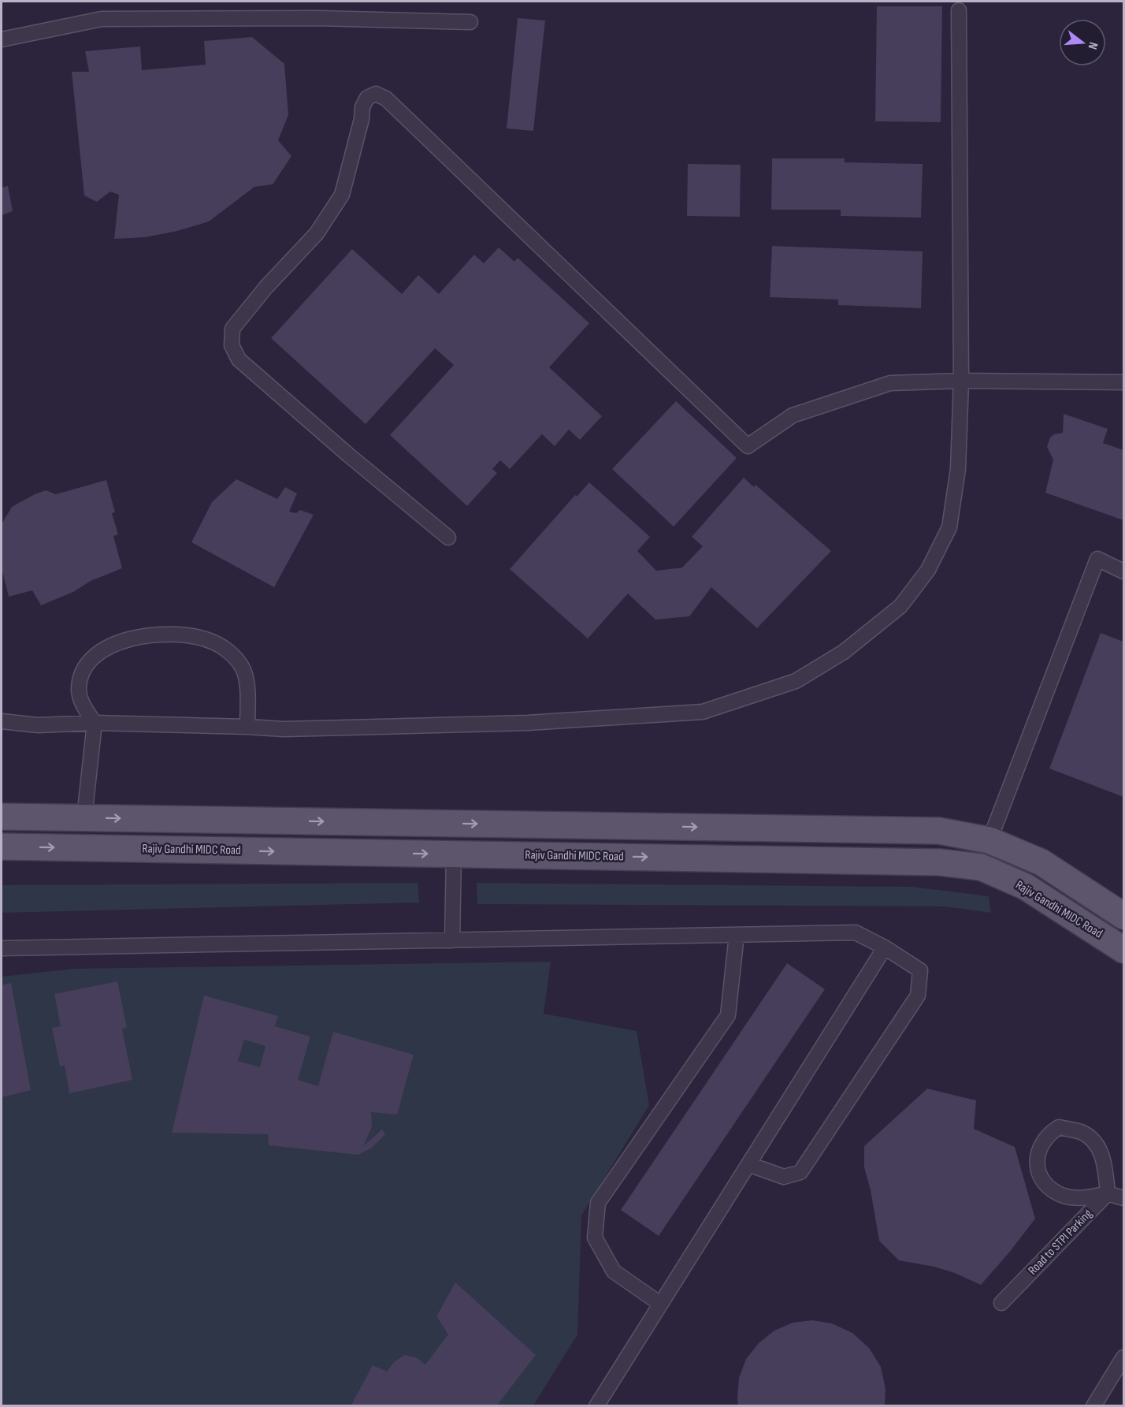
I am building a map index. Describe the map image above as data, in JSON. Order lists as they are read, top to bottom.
{
  "streets": {
    "main road": ["Rajiv Gandhi MIDC Road"],
    "lane": ["Road to STPI Parking"]
  },
  "north": "right"
}
